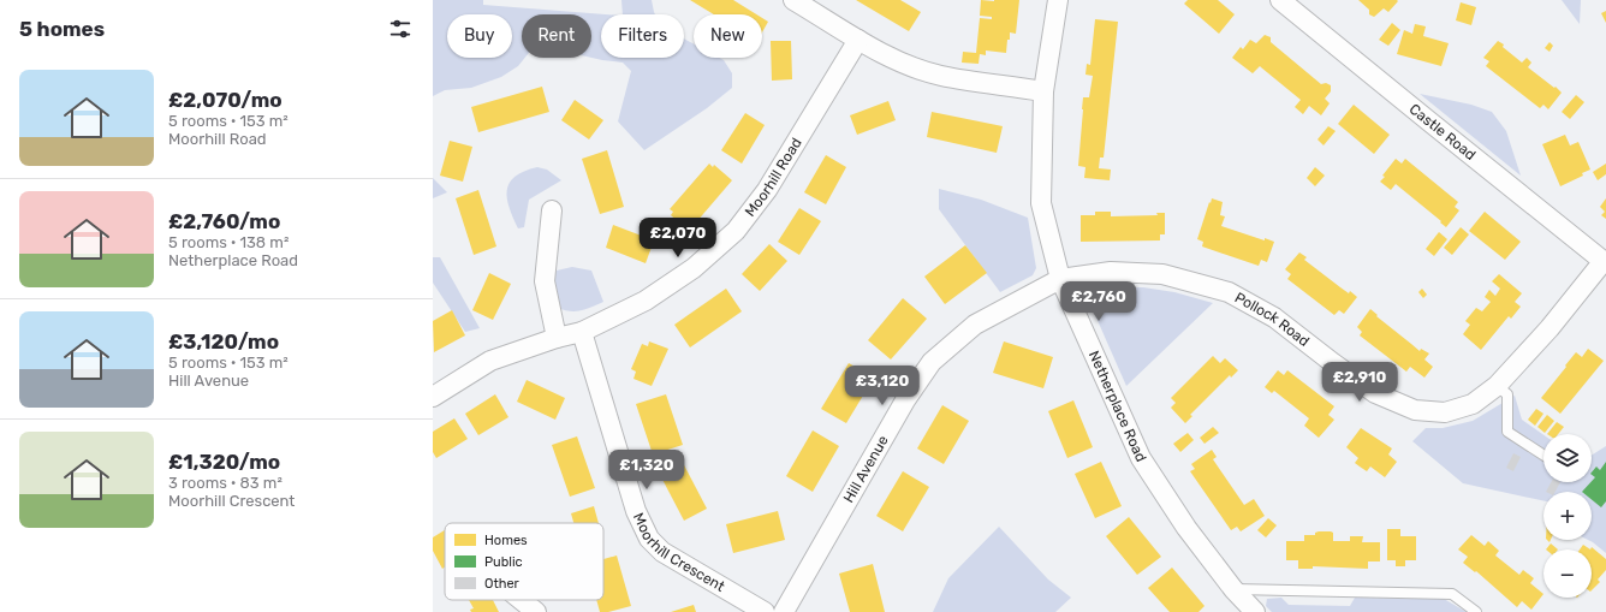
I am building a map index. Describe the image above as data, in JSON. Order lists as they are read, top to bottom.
{
  "streets": {
    "street": [
      "Castle Road",
      "Moorhill Road",
      "Pollock Road",
      "Netherplace Road",
      "Hill Avenue",
      "Moorhill Crescent"
    ]
  },
  "crossings": [
    ["Castle Road", "Pollock Road"],
    ["Moorhill Road", "Moorhill Crescent"],
    ["Pollock Road", "Netherplace Road"],
    ["Pollock Road", "Hill Avenue"],
    ["Netherplace Road", "Hill Avenue"]
  ],
  "legend": ["Homes", "Public", "Other"],
  "page": {
    "heading": "5 homes",
    "chip": [
      "Buy",
      "Rent",
      "Filters",
      "New"
    ],
    "list": [
      {
        "name": "£2,070/mo",
        "note": "5 rooms · 153 m² · Moorhill Road"
      },
      {
        "name": "£2,760/mo",
        "note": "5 rooms · 138 m² · Netherplace Road"
      },
      {
        "name": "£3,120/mo",
        "note": "5 rooms · 153 m² · Hill Avenue"
      },
      {
        "name": "£1,320/mo",
        "note": "3 rooms · 83 m² · Moorhill Crescent"
      }
    ],
    "price": [
      "£2,070",
      "£2,760",
      "£2,910",
      "£3,120",
      "£1,320"
    ],
    "map_buttons": ["+", "−"]
  }
}
